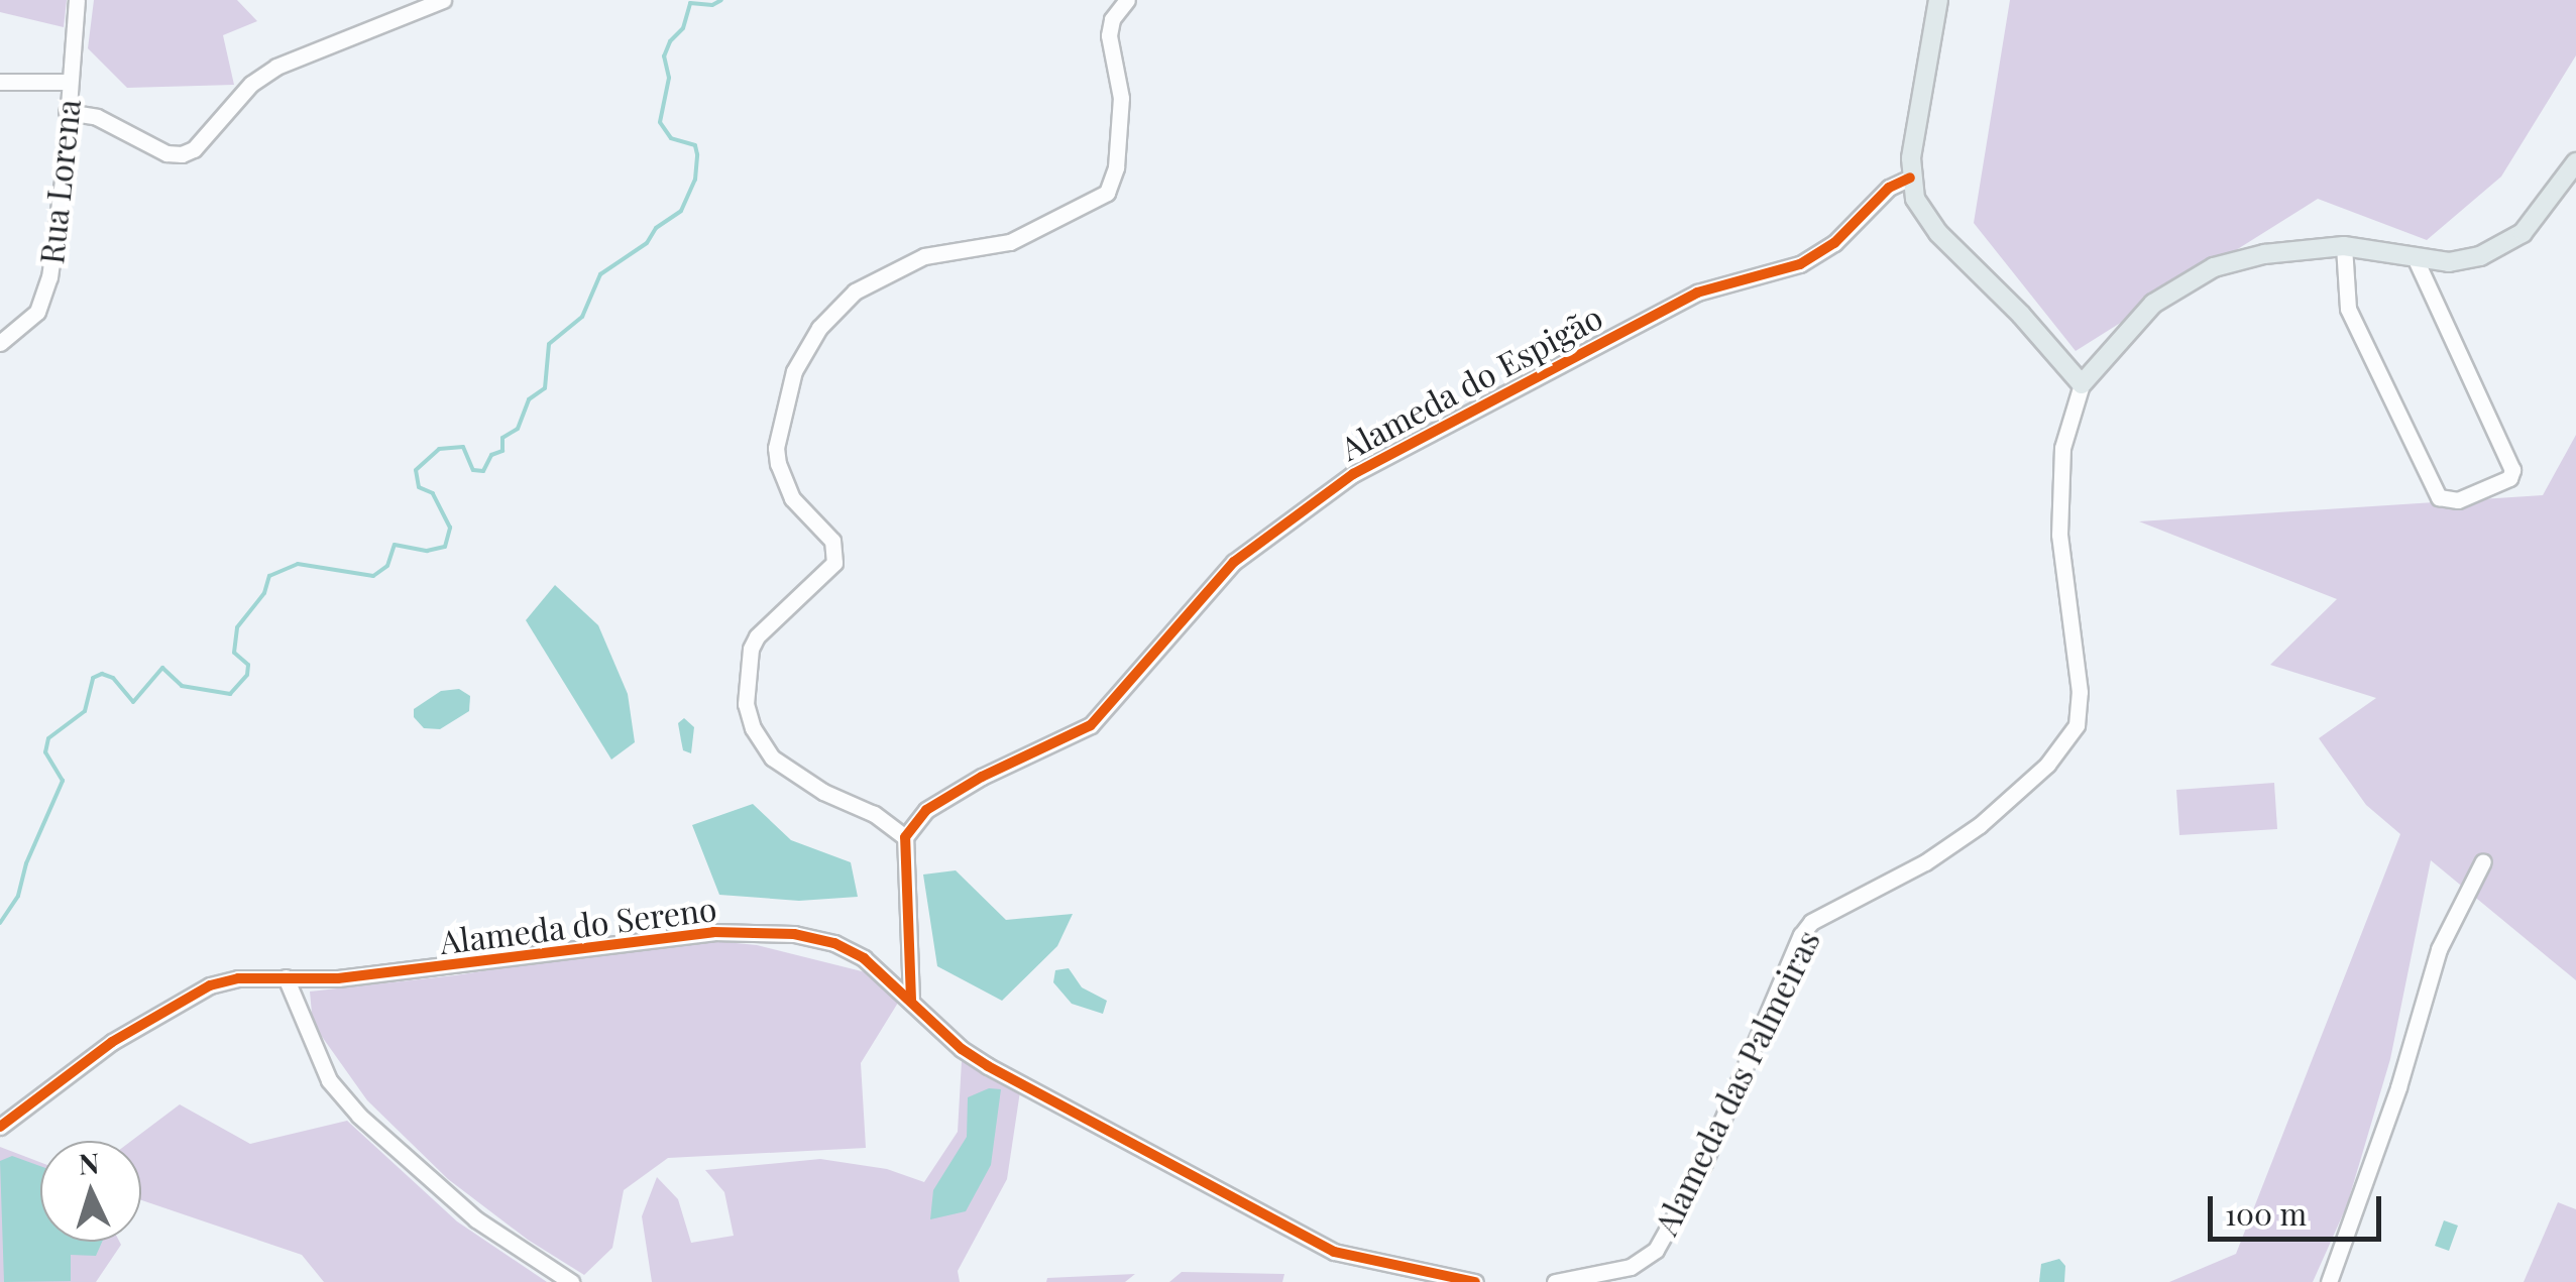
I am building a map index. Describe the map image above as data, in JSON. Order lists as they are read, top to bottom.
{
  "streets": {
    "main road": ["Alameda das Palmeiras"],
    "street": ["Rua Lorena", "Alameda do Espigão", "Alameda do Sereno"]
  },
  "scale_bar": "100 m",
  "north": "top"
}
